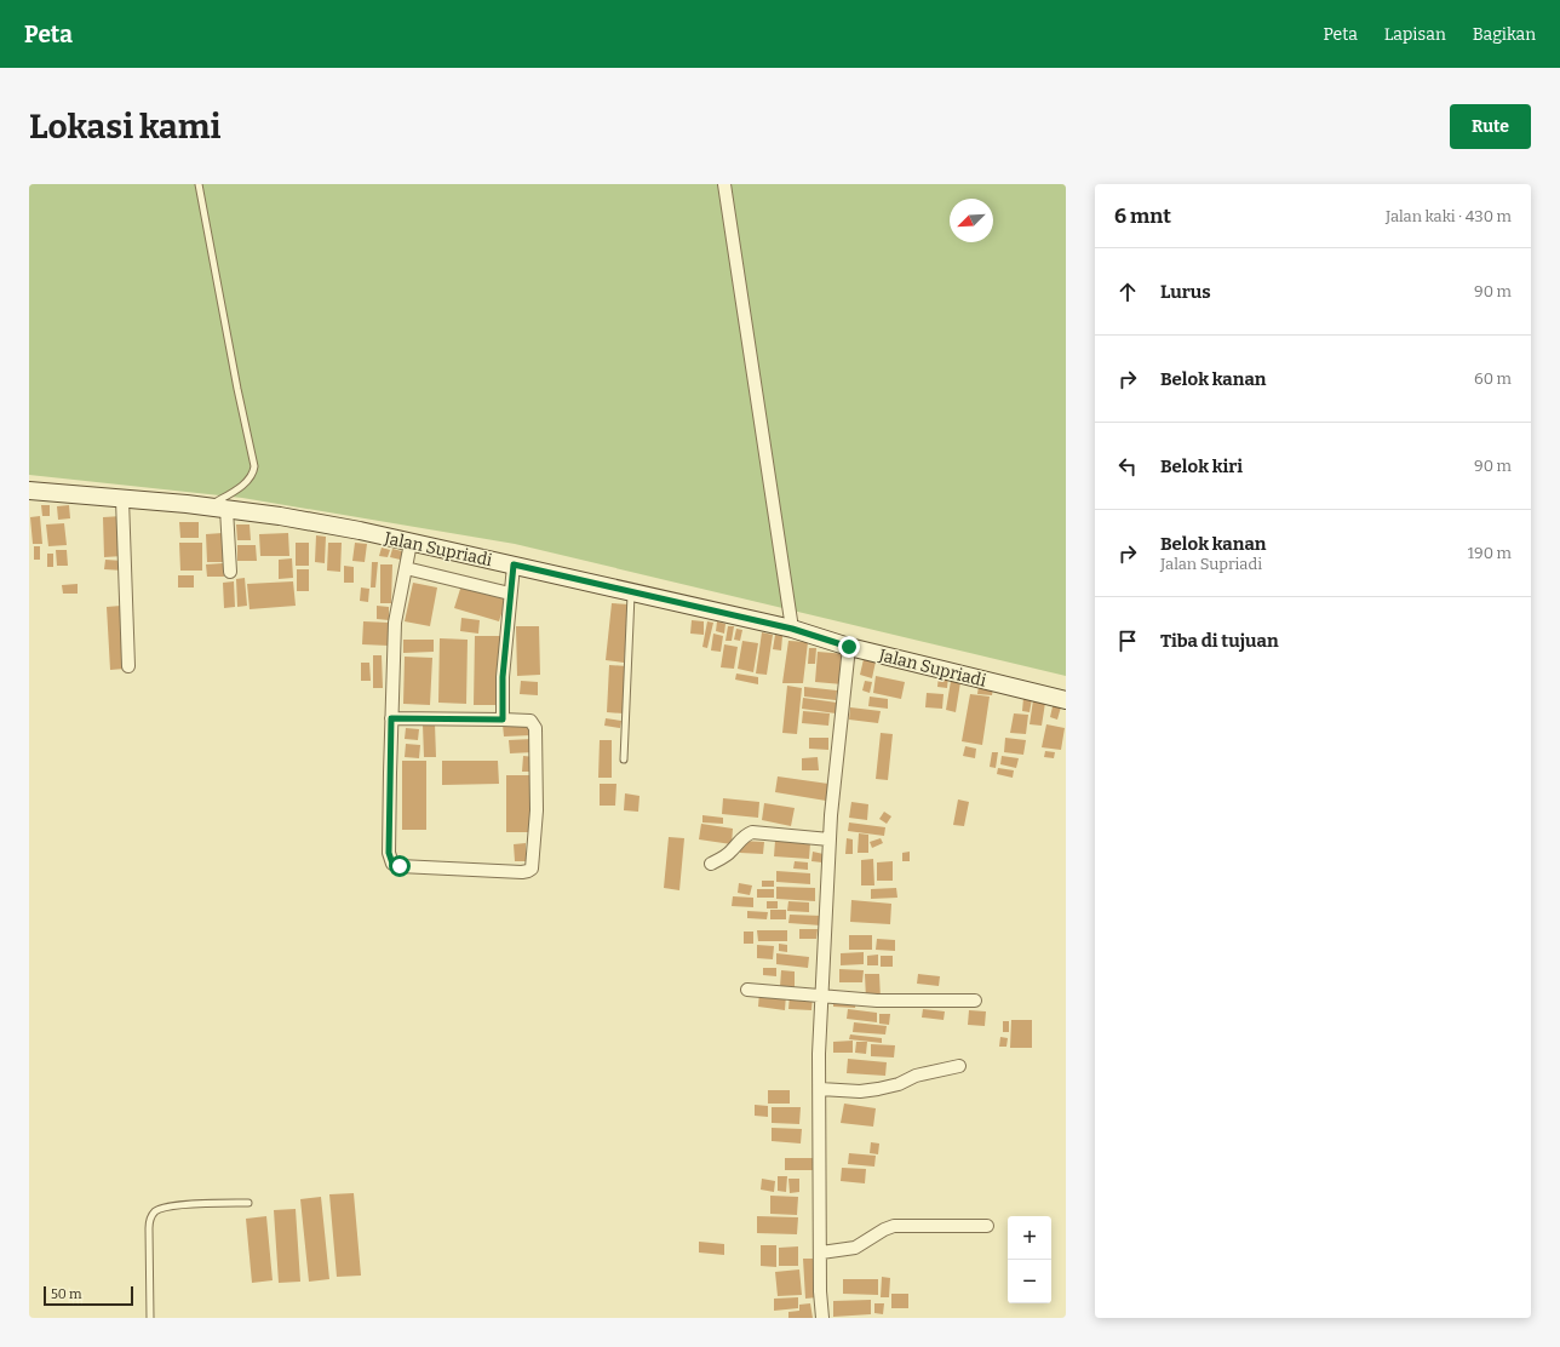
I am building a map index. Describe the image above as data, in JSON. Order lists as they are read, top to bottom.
{
  "streets": {
    "main road": ["Jalan Supriadi"]
  },
  "scale_bar": "50 m",
  "north": "bottom left",
  "page": {
    "header": "Peta",
    "nav": ["Peta", "Lapisan", "Bagikan"],
    "buttons": "Rute",
    "title": "Lokasi kami",
    "heading": ["6 mnt", "Jalan kaki · 430 m"],
    "list": [
      ["Lurus", "90 m"],
      ["Belok kanan", "60 m"],
      ["Belok kiri", "90 m"],
      ["Belok kanan", "Jalan Supriadi", "190 m"],
      "Tiba di tujuan"
    ],
    "map_buttons": ["+", "−"],
    "scale": "50 m"
  }
}
